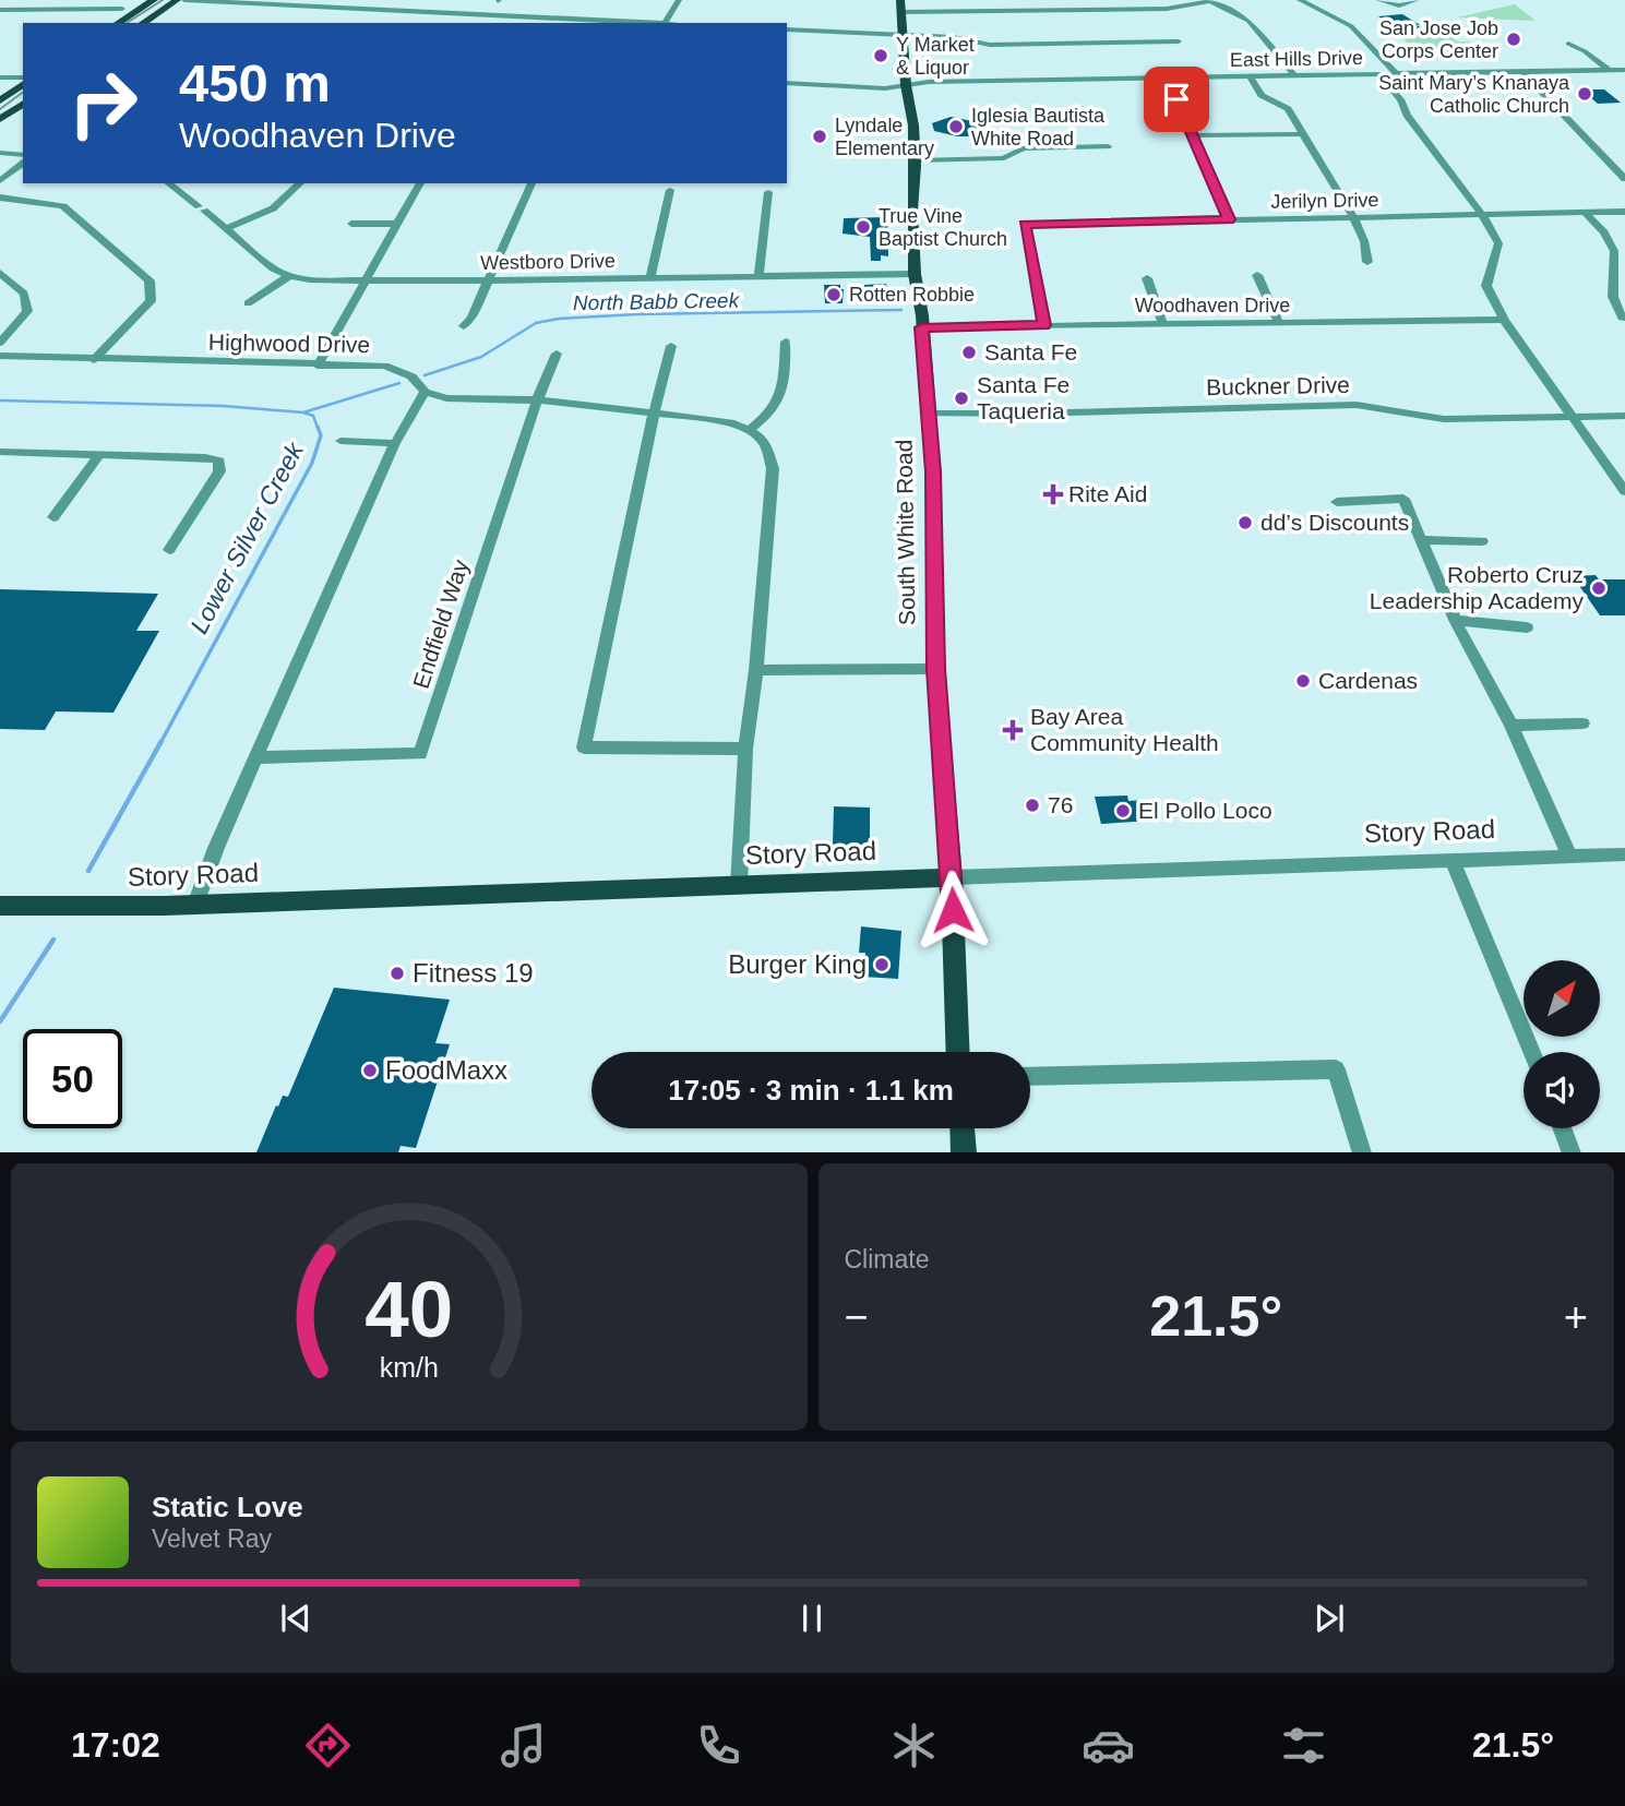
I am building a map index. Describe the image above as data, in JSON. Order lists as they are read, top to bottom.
{
  "streets": {
    "main road": ["South White Road", "Story Road"],
    "street": [
      "East Hills Drive",
      "Jerilyn Drive",
      "Westboro Drive",
      "Woodhaven Drive",
      "Highwood Drive",
      "Buckner Drive",
      "Endfield Way"
    ]
  },
  "crossings": [
    ["East Hills Drive", "South White Road"],
    ["Westboro Drive", "South White Road"],
    ["Woodhaven Drive", "South White Road"],
    ["Highwood Drive", "Endfield Way"],
    ["Buckner Drive", "South White Road"],
    ["South White Road", "Story Road"]
  ],
  "water": ["North Babb Creek", "Lower Silver Creek"],
  "places": {
    "other": [
      "San Jose Job Corps Center",
      "Y Market & Liquor",
      "Saint Mary’s Knanaya Catholic Church",
      "Iglesia Bautista White Road",
      "Lyndale Elementary",
      "True Vine Baptist Church",
      "Rotten Robbie",
      "Santa Fe",
      "Santa Fe Taqueria",
      "dd’s Discounts",
      "Roberto Cruz Leadership Academy",
      "Cardenas",
      "76",
      "El Pollo Loco",
      "Burger King",
      "Fitness 19",
      "FoodMaxx"
    ],
    "health": ["Rite Aid", "Bay Area Community Health"]
  },
  "north": "top right",
  "page": {
    "turn": ["450 m", "Woodhaven Drive"],
    "limit": "50",
    "trip": "17:05 · 3 min · 1.1 km",
    "tile": "Climate",
    "heat": ["−", "21.5°", "+"],
    "song": ["Static Love", "Velvet Ray"],
    "tabs": ["17:02", "21.5°"],
    "gauge": ["40", "km/h"]
  }
}
